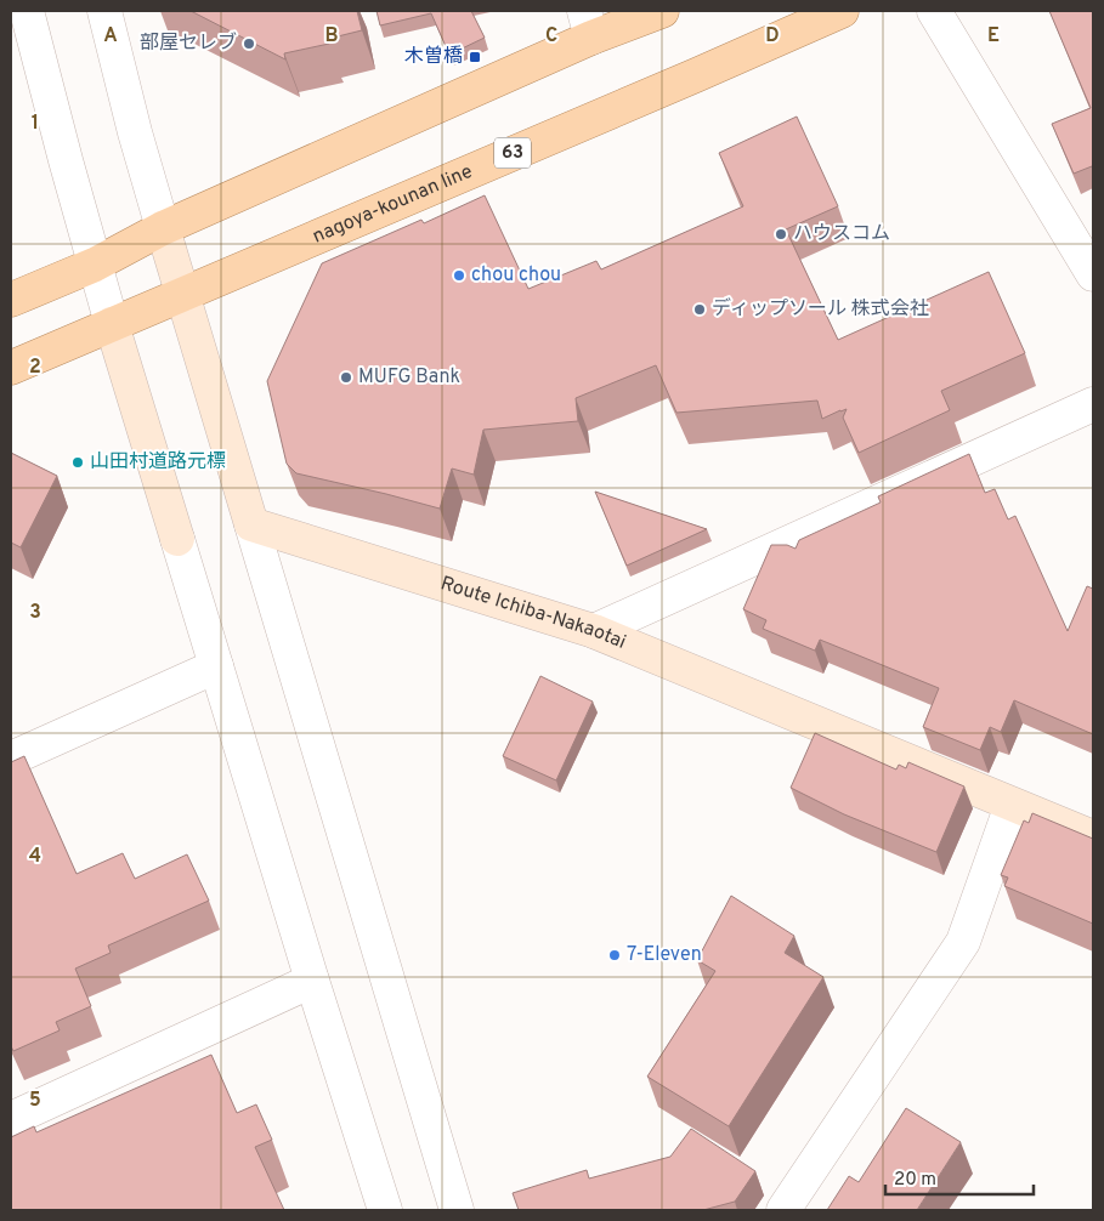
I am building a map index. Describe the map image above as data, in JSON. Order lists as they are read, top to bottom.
{
  "streets": {
    "main road": ["63", "nagoya-kounan line", "Route Ichiba-Nakaotai"]
  },
  "places": {
    "other": [
      "部屋セレブ",
      "ハウスコム",
      "chou chou",
      "ディップソール 株式会社",
      "MUFG Bank",
      "山田村道路元標",
      "7-Eleven"
    ],
    "transit": ["木曽橋"]
  },
  "scale_bar": "20 m",
  "grid": {
    "columns": [
      "A",
      "B",
      "C",
      "D",
      "E"
    ],
    "rows": [
      "1",
      "2",
      "3",
      "4",
      "5"
    ]
  }
}
